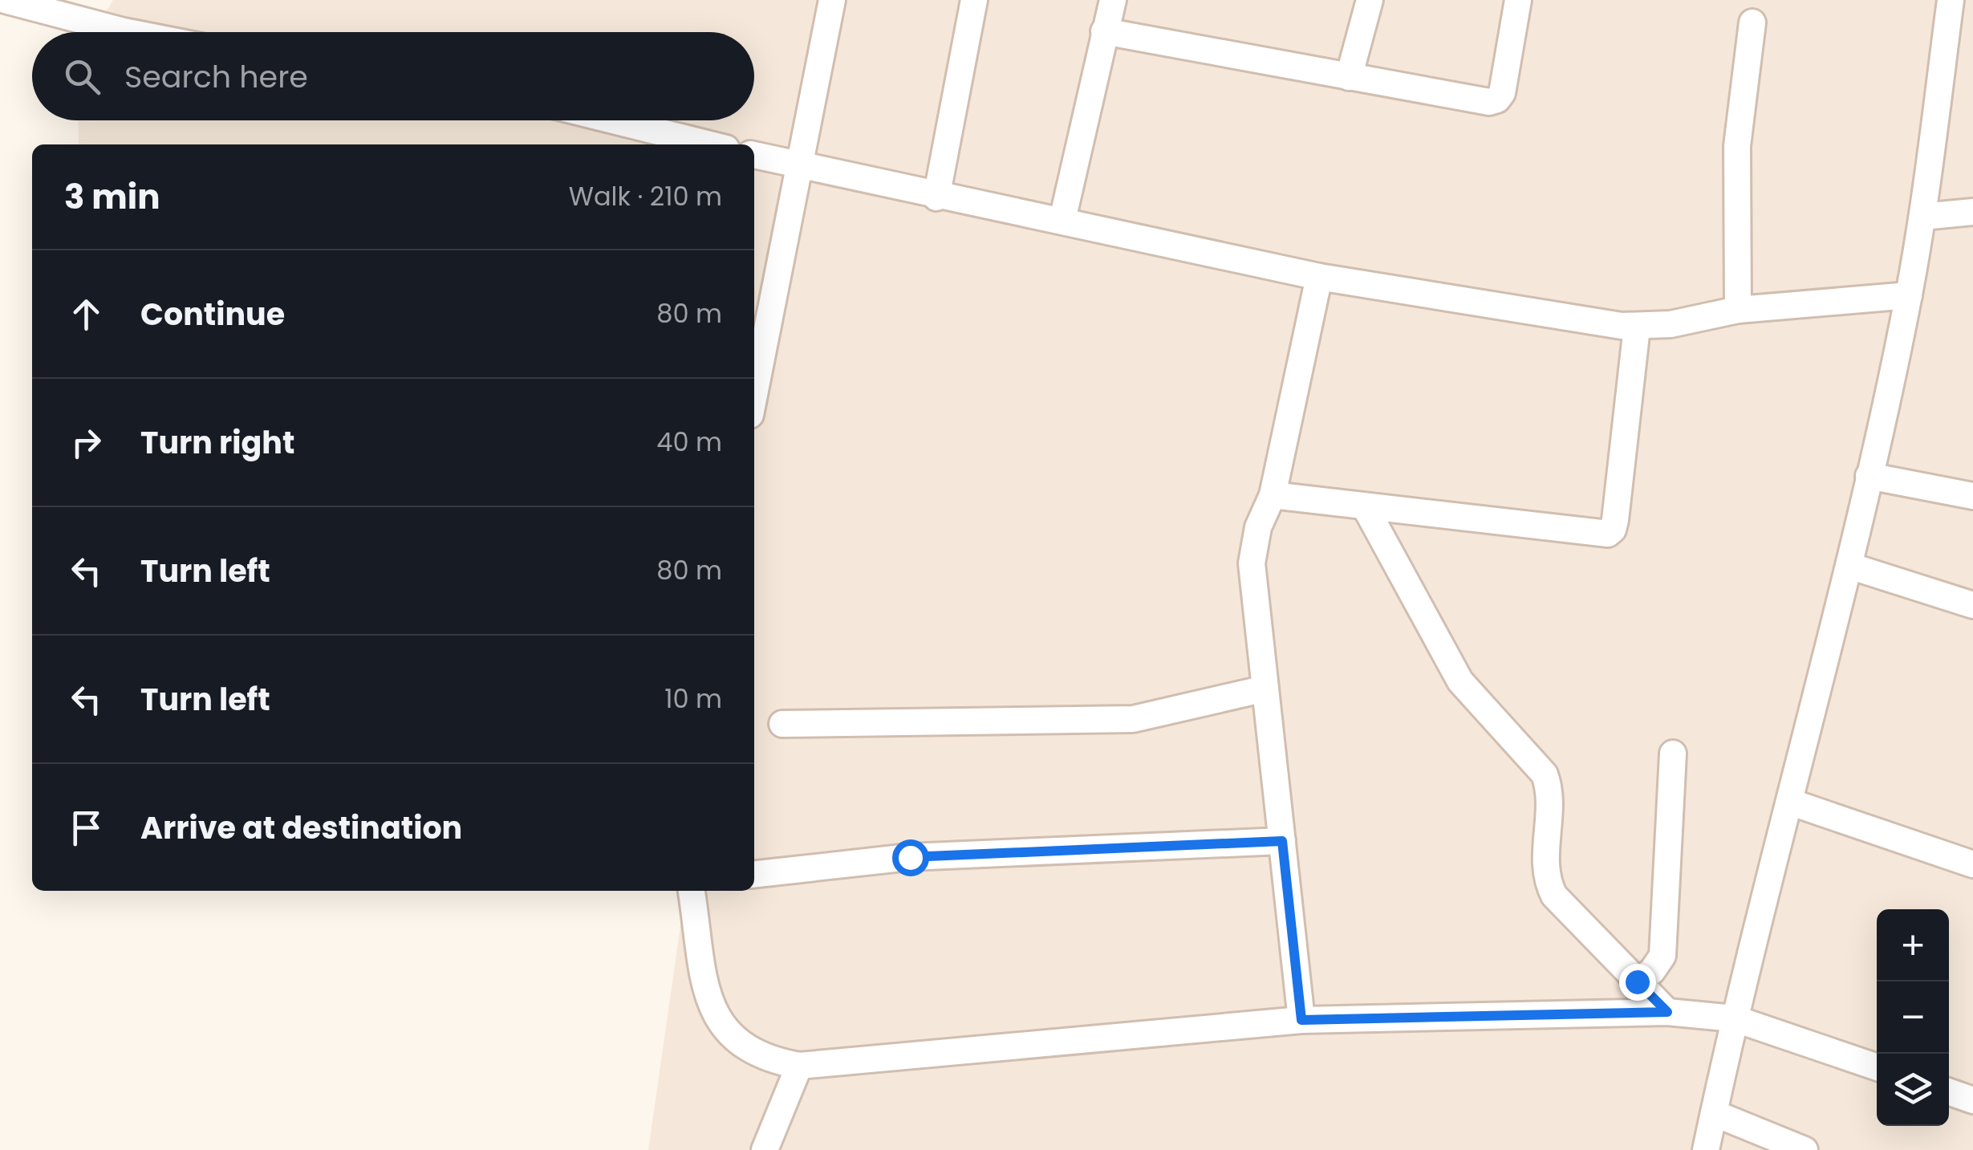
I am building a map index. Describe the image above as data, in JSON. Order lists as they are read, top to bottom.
{
  "page": {
    "search": "Search here",
    "heading": ["3 min", "Walk · 210 m"],
    "list": [
      ["Continue", "80 m"],
      ["Turn right", "40 m"],
      ["Turn left", "80 m"],
      ["Turn left", "10 m"],
      "Arrive at destination"
    ],
    "map_buttons": ["+", "−"]
  }
}
